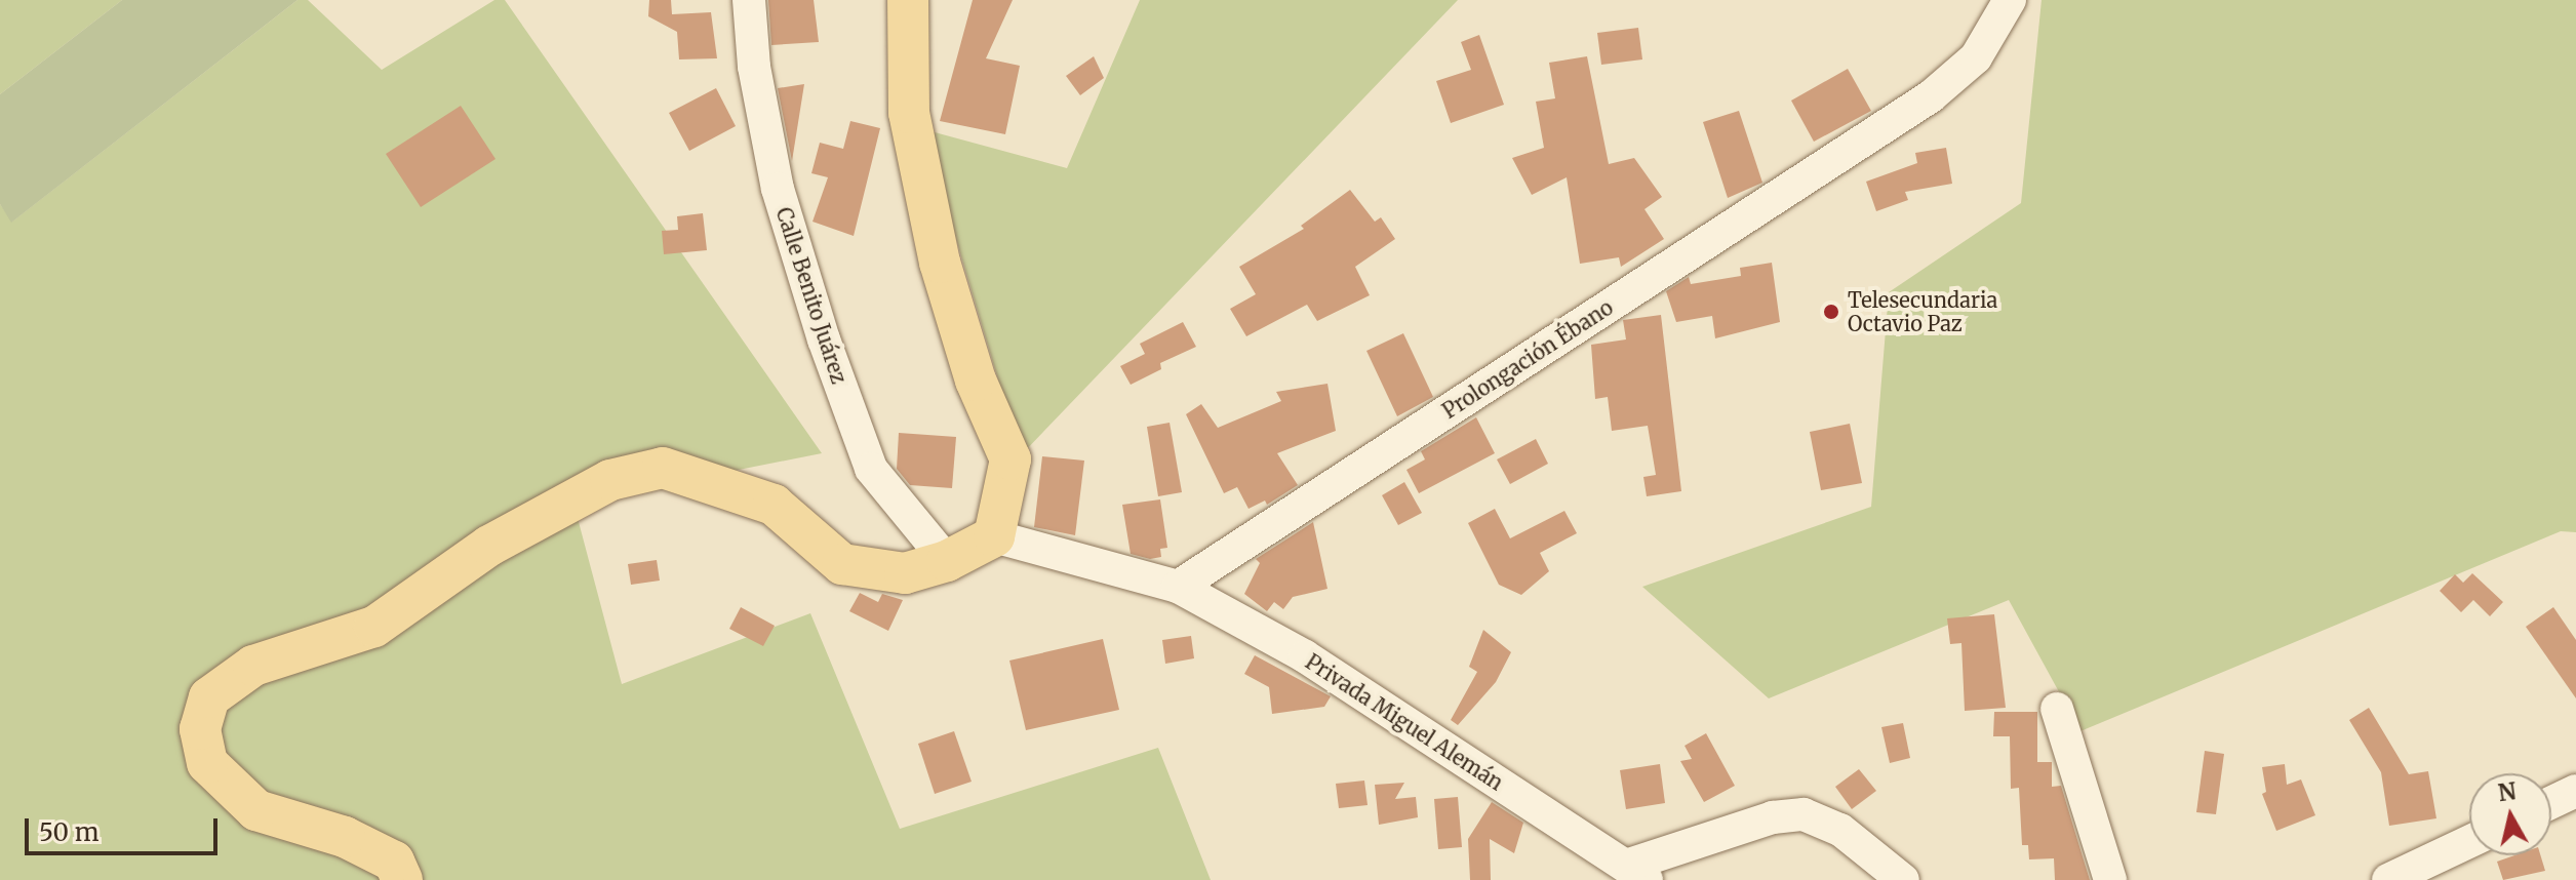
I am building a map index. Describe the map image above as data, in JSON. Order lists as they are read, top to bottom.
{
  "streets": {
    "street": ["Calle Benito Juárez", "Prolongación Ébano", "Privada Miguel Alemán"]
  },
  "crossings": [
    ["Prolongación Ébano", "Privada Miguel Alemán"]
  ],
  "places": ["Telesecundaria Octavio Paz"],
  "scale_bar": "50 m",
  "north": "top"
}
